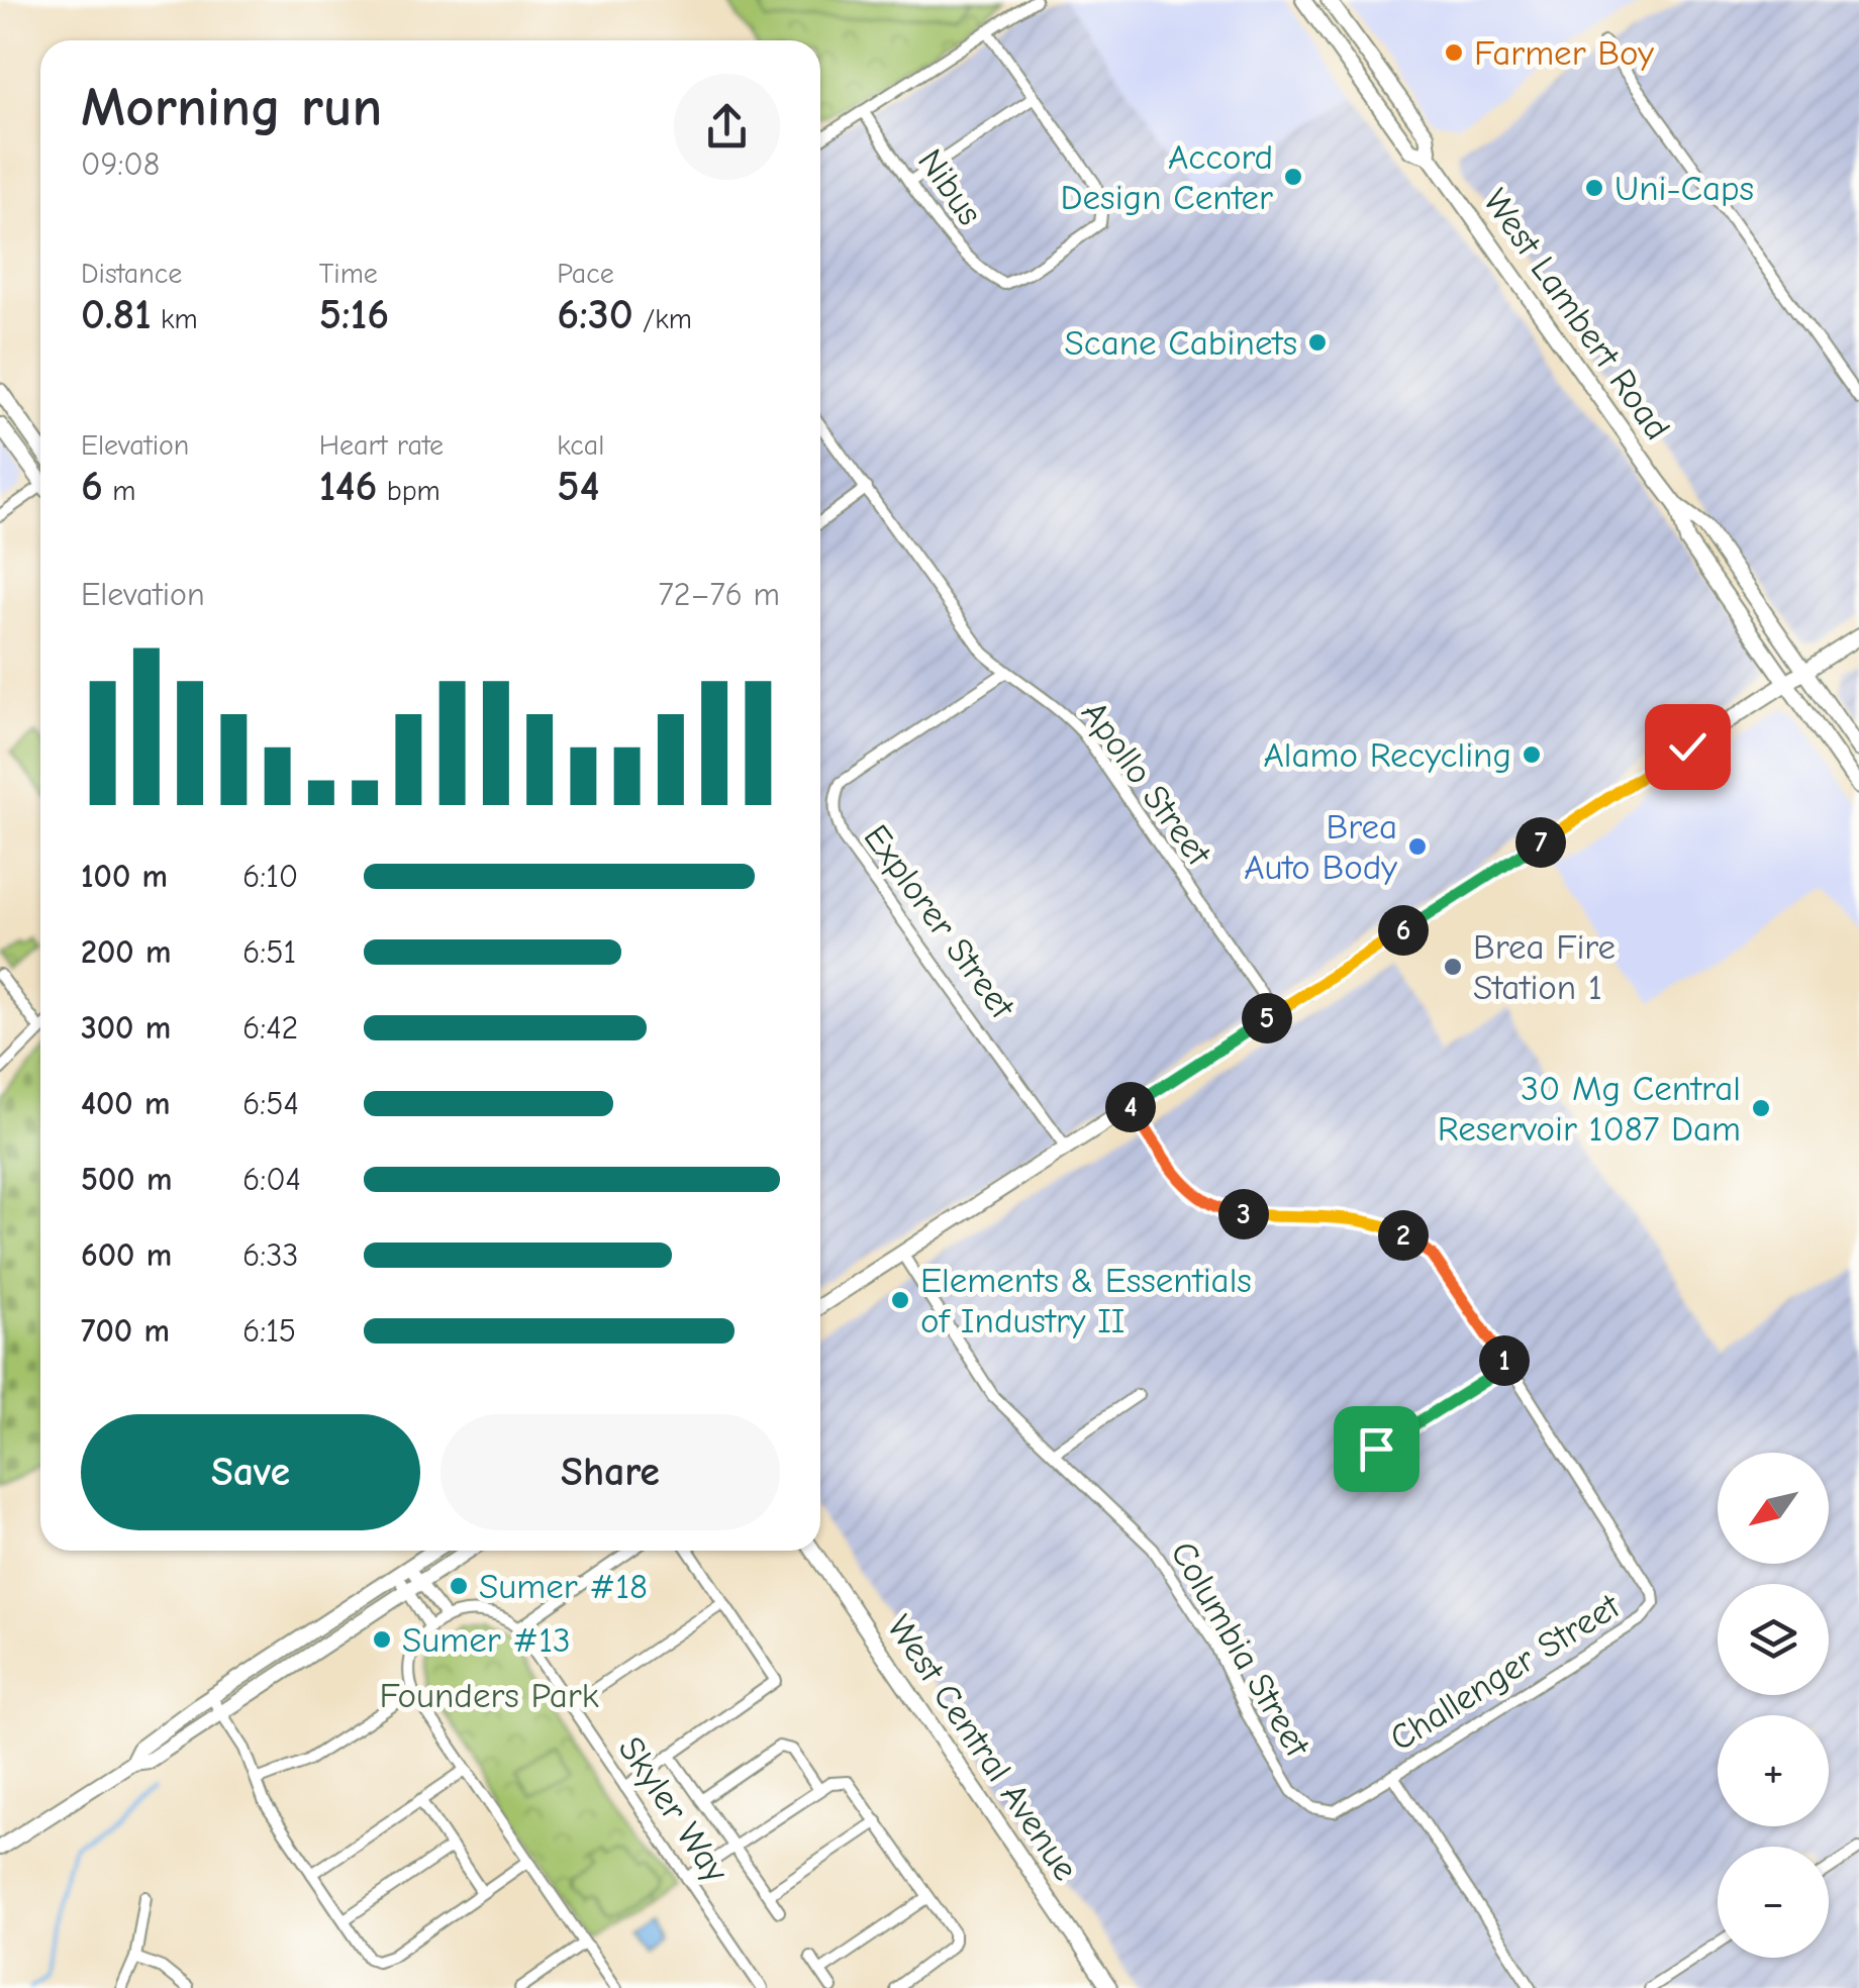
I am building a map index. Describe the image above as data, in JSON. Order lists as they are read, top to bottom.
{
  "streets": {
    "street": [
      "Nibus",
      "West Lambert Road",
      "Apollo Street",
      "Explorer Street",
      "Columbia Street",
      "Challenger Street",
      "West Central Avenue",
      "Skyler Way"
    ]
  },
  "crossings": [
    ["Apollo Street", "Explorer Street"],
    ["Columbia Street", "Challenger Street"]
  ],
  "parks": ["Founders Park"],
  "places": [
    "Farmer Boy",
    "Accord Design Center",
    "Uni-Caps",
    "Scane Cabinets",
    "Alamo Recycling",
    "Brea Auto Body",
    "Brea Fire Station 1",
    "30 Mg Central Reservoir 1087 Dam",
    "Elements & Essentials of Industry II",
    "Sumer #18",
    "Sumer #13"
  ],
  "north": "bottom left",
  "page": {
    "heading": ["Morning run", "09:08"],
    "stats": [
      ["Distance", "0.81 km"],
      ["Time", "5:16"],
      ["Pace", "6:30 /km"],
      ["Elevation", "6 m"],
      ["Heart rate", "146 bpm"],
      ["kcal", "54"]
    ],
    "chart": ["Elevation", "72–76 m"],
    "pins": [
      "7",
      "6",
      "5",
      "4",
      "3",
      "2",
      "1"
    ],
    "list": [
      {
        "name": "100 m",
        "note": "6:10"
      },
      {
        "name": "200 m",
        "note": "6:51"
      },
      {
        "name": "300 m",
        "note": "6:42"
      },
      {
        "name": "400 m",
        "note": "6:54"
      },
      {
        "name": "500 m",
        "note": "6:04"
      },
      {
        "name": "600 m",
        "note": "6:33"
      },
      {
        "name": "700 m",
        "note": "6:15"
      }
    ],
    "buttons": ["Save", "Share"],
    "map_buttons": ["+", "−"]
  }
}
